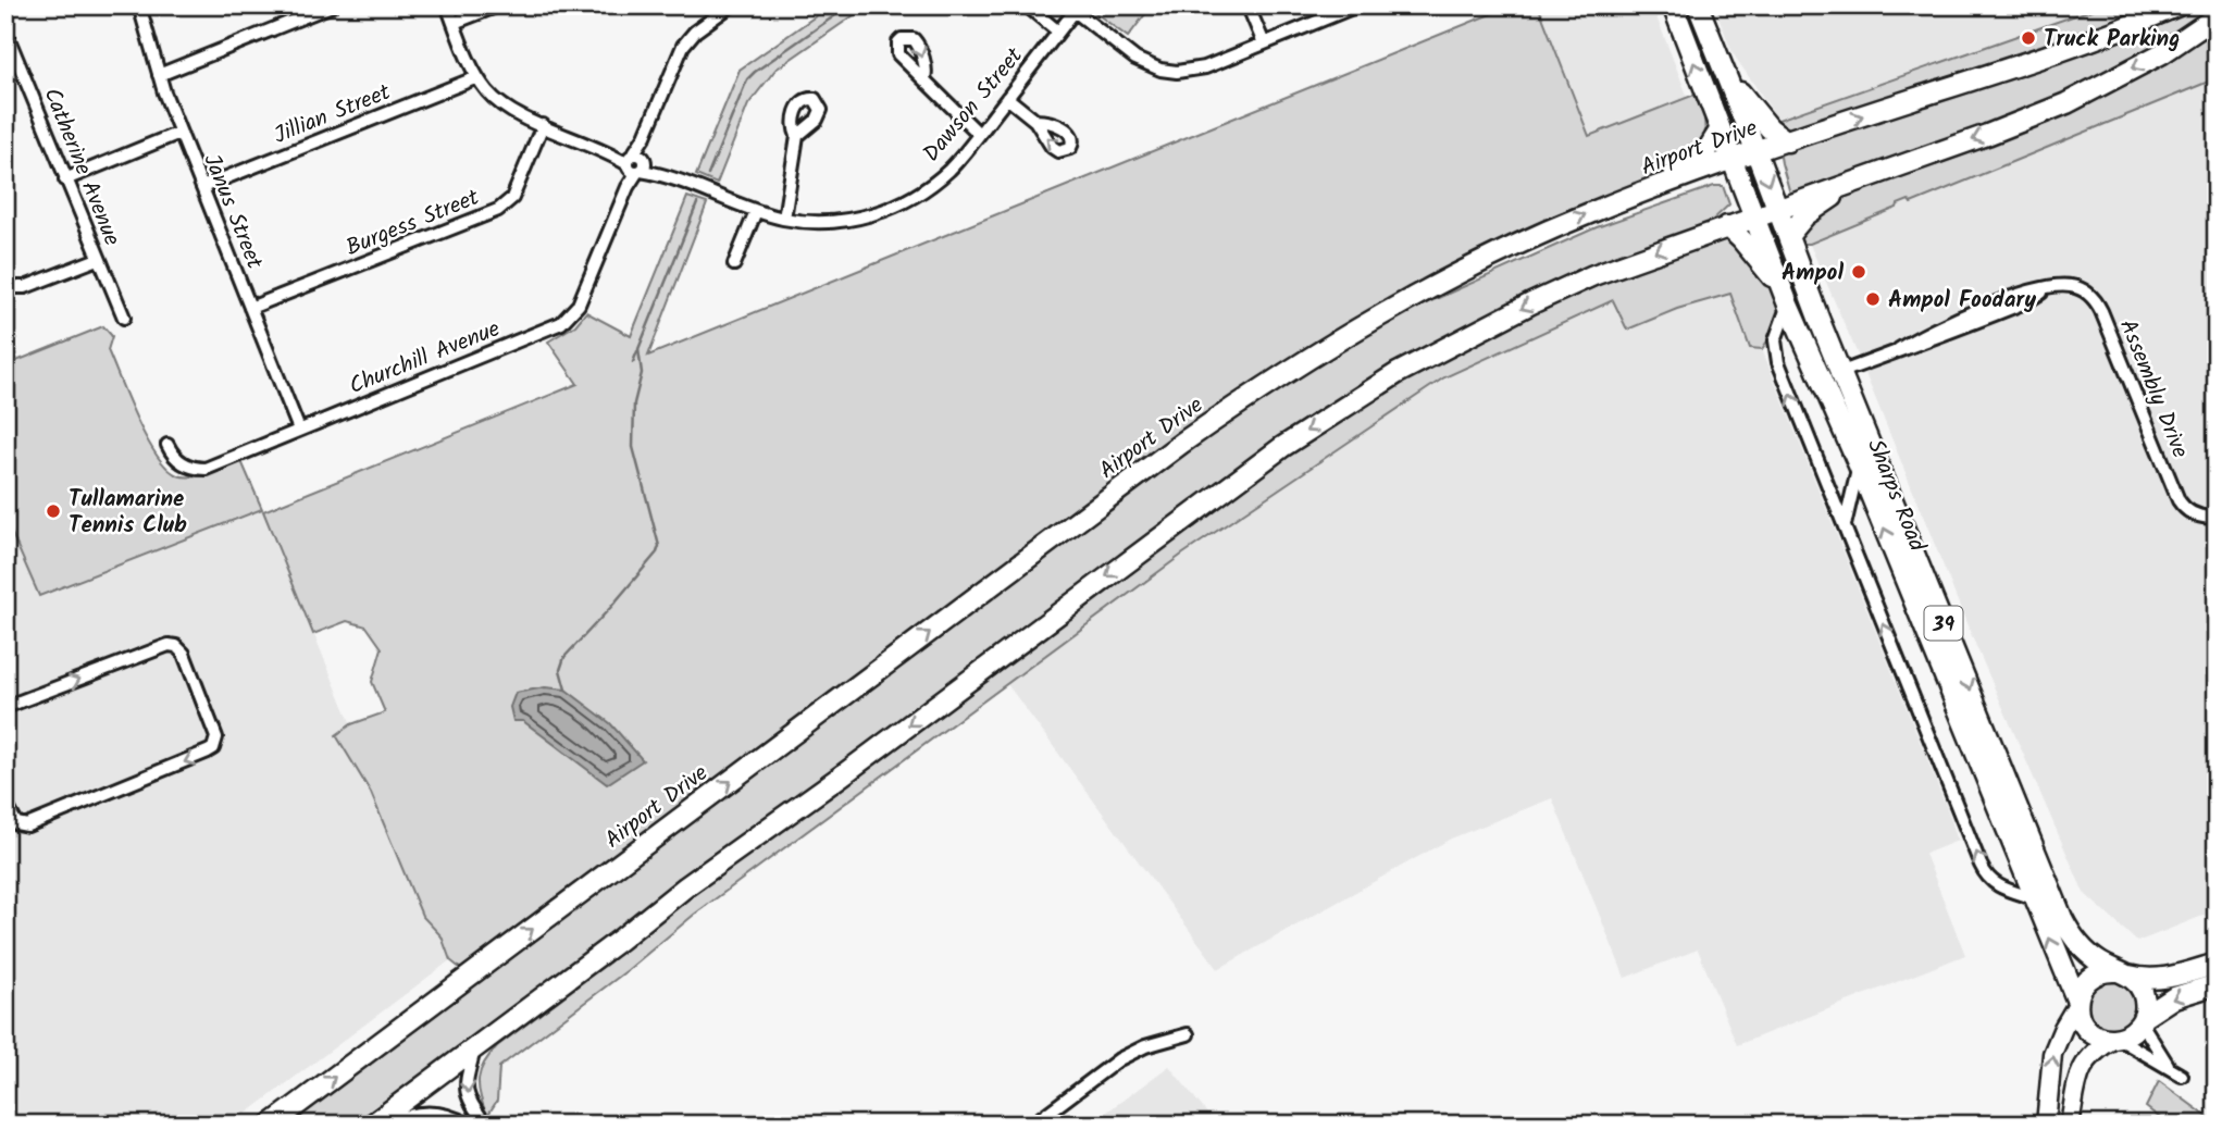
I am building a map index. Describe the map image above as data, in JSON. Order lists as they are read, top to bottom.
{
  "streets": {
    "main road": ["Airport Drive", "Sharps Road", "39"],
    "street": [
      "Dawson Street",
      "Jillian Street",
      "Catherine Avenue",
      "Janus Street",
      "Burgess Street",
      "Churchill Avenue",
      "Assembly Drive"
    ]
  },
  "crossings": [
    ["Dawson Street", "Jillian Street"],
    ["Dawson Street", "Burgess Street"],
    ["Dawson Street", "Churchill Avenue"],
    ["Jillian Street", "Janus Street"],
    ["Airport Drive", "Sharps Road"],
    ["Janus Street", "Burgess Street"],
    ["Janus Street", "Churchill Avenue"],
    ["Assembly Drive", "Sharps Road"],
    ["Sharps Road", "39"]
  ],
  "places": [
    "Truck Parking",
    "Ampol",
    "Ampol Foodary",
    "Tullamarine Tennis Club"
  ]
}
